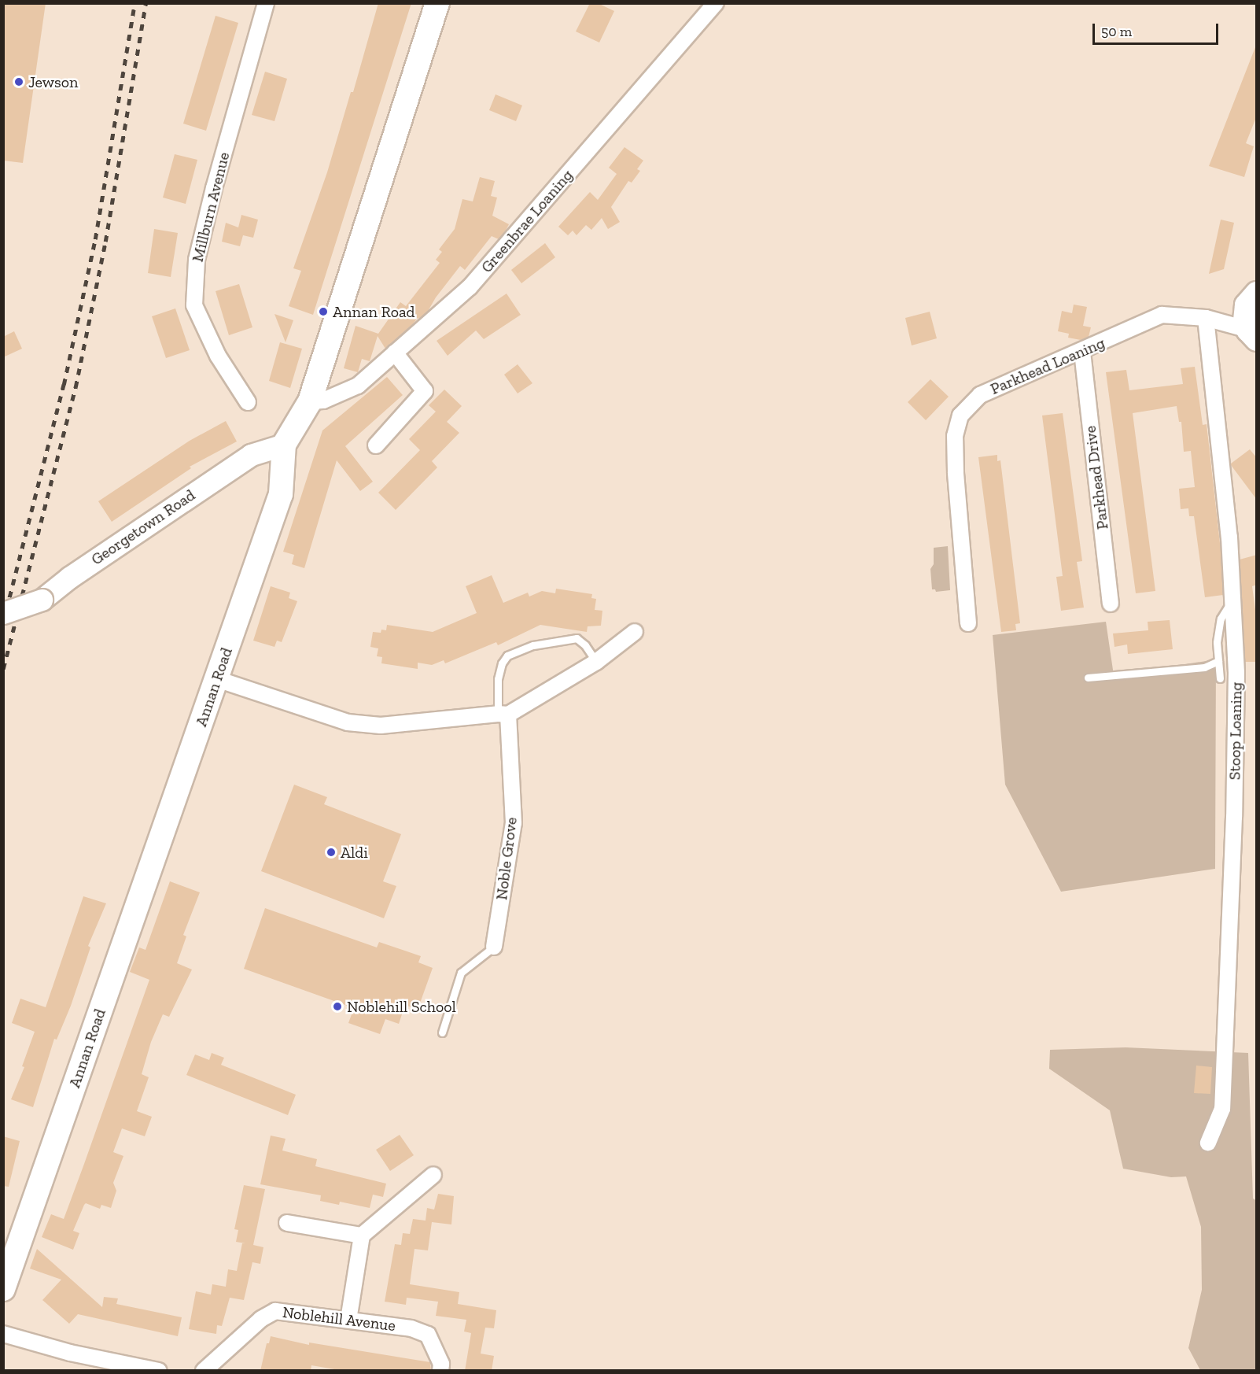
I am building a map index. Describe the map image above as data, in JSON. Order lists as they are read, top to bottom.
{
  "streets": {
    "main road": ["Annan Road"],
    "street": [
      "Millburn Avenue",
      "Greenbrae Loaning",
      "Parkhead Loaning",
      "Parkhead Drive",
      "Georgetown Road",
      "Stoop Loaning",
      "Noble Grove",
      "Noblehill Avenue"
    ]
  },
  "crossings": [
    ["Greenbrae Loaning", "Annan Road"],
    ["Parkhead Loaning", "Parkhead Drive"],
    ["Parkhead Loaning", "Stoop Loaning"],
    ["Georgetown Road", "Annan Road"]
  ],
  "places": [
    "Jewson",
    "Annan Road",
    "Aldi",
    "Noblehill School"
  ],
  "scale_bar": "50 m"
}
